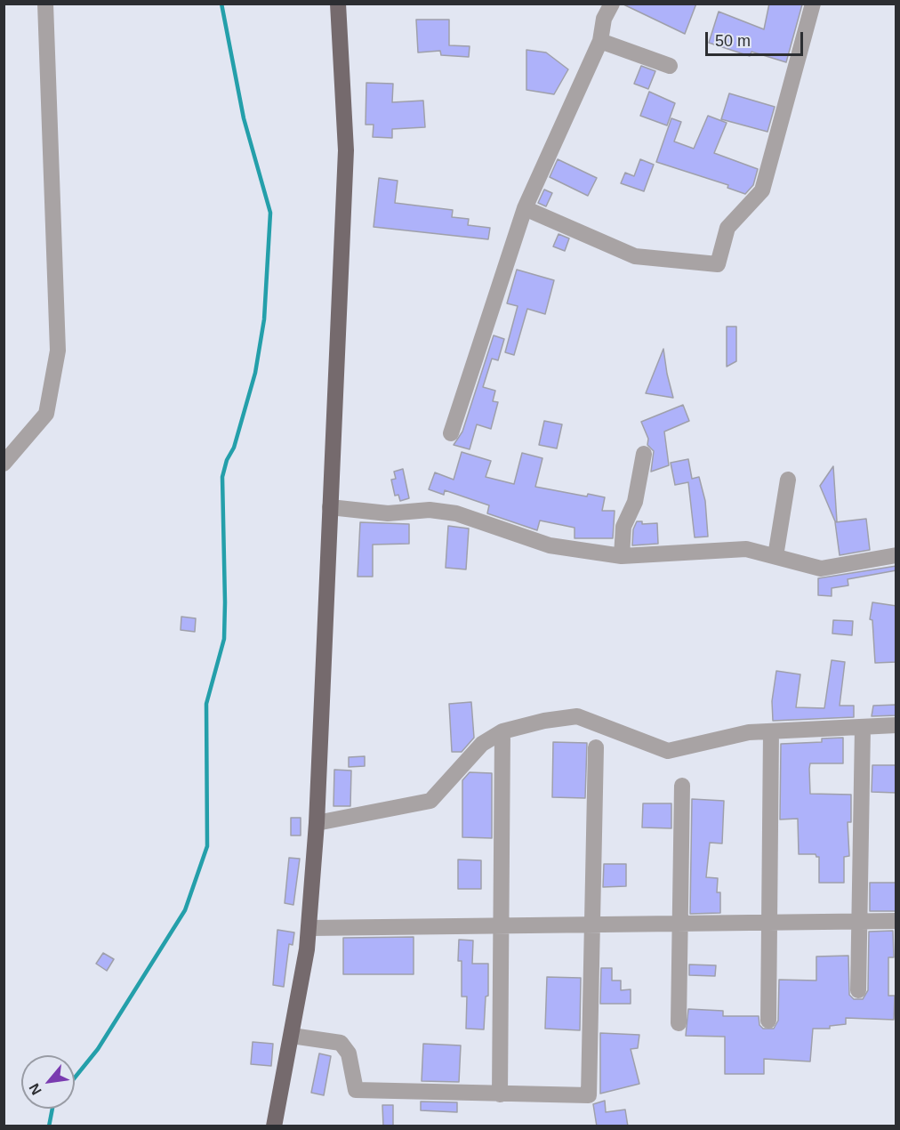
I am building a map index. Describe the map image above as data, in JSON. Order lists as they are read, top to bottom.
{
  "scale_bar": "50 m",
  "north": "bottom left"
}
